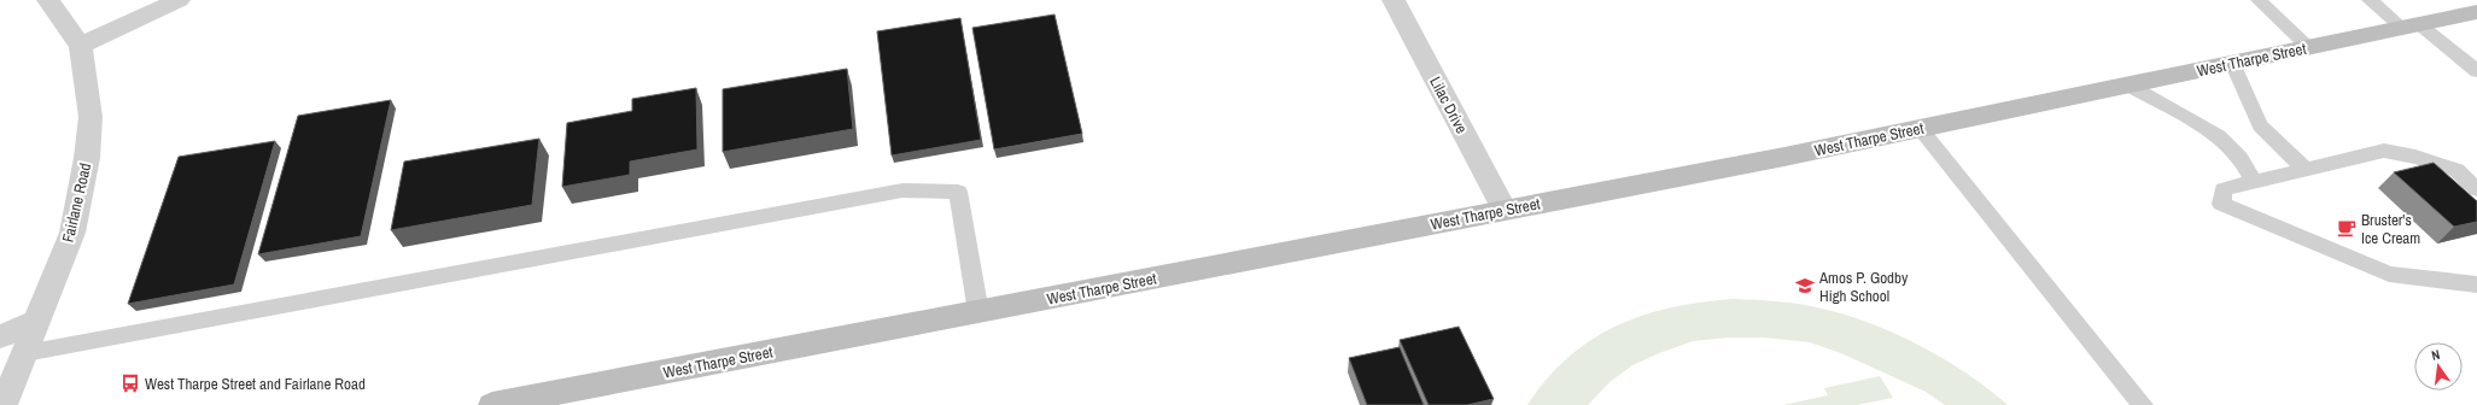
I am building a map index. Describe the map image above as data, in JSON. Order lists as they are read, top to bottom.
{
  "streets": {
    "main road": ["West Tharpe Street"],
    "street": ["Lilac Drive", "Fairlane Road"]
  },
  "crossings": [
    ["West Tharpe Street", "Lilac Drive"]
  ],
  "places": {
    "cafe": ["Bruster's Ice Cream"],
    "school or university": ["Amos P. Godby High School"],
    "bus stop": ["West Tharpe Street and Fairlane Road"]
  },
  "north": "top"
}
